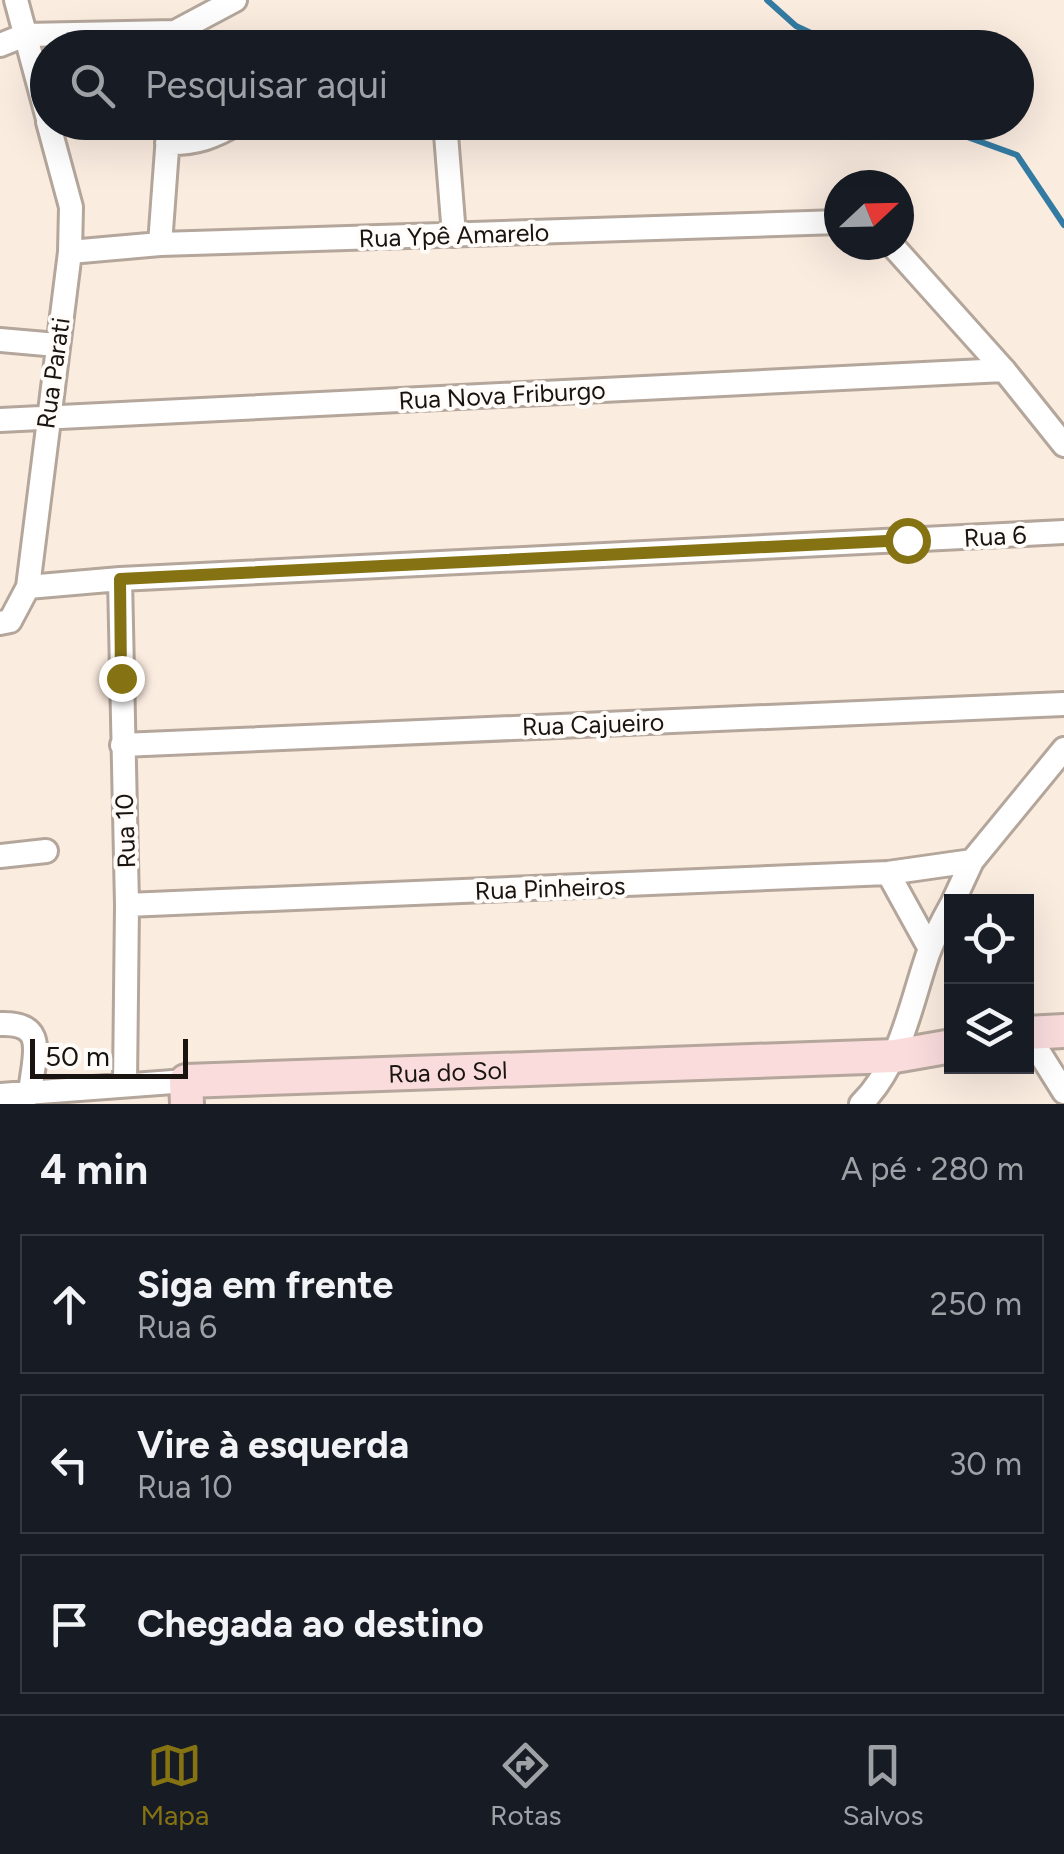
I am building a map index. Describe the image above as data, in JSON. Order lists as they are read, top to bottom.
{
  "streets": {
    "street": [
      "Rua Ypê Amarelo",
      "Rua Parati",
      "Rua Nova Friburgo",
      "Rua 6",
      "Rua Cajueiro",
      "Rua 10",
      "Rua Pinheiros",
      "Rua do Sol"
    ]
  },
  "crossings": [
    ["Rua Ypê Amarelo", "Rua Parati"],
    ["Rua Parati", "Rua Nova Friburgo"],
    ["Rua Parati", "Rua 6"],
    ["Rua 6", "Rua 10"],
    ["Rua Cajueiro", "Rua 10"],
    ["Rua 10", "Rua Pinheiros"],
    ["Rua 10", "Rua do Sol"]
  ],
  "scale_bar": "50 m",
  "north": "right",
  "page": {
    "search": "Pesquisar aqui",
    "scale": "50 m",
    "heading": ["4 min", "A pé · 280 m"],
    "list": [
      ["Siga em frente", "Rua 6", "250 m"],
      ["Vire à esquerda", "Rua 10", "30 m"],
      "Chegada ao destino"
    ],
    "nav": ["Mapa", "Rotas", "Salvos"]
  }
}
